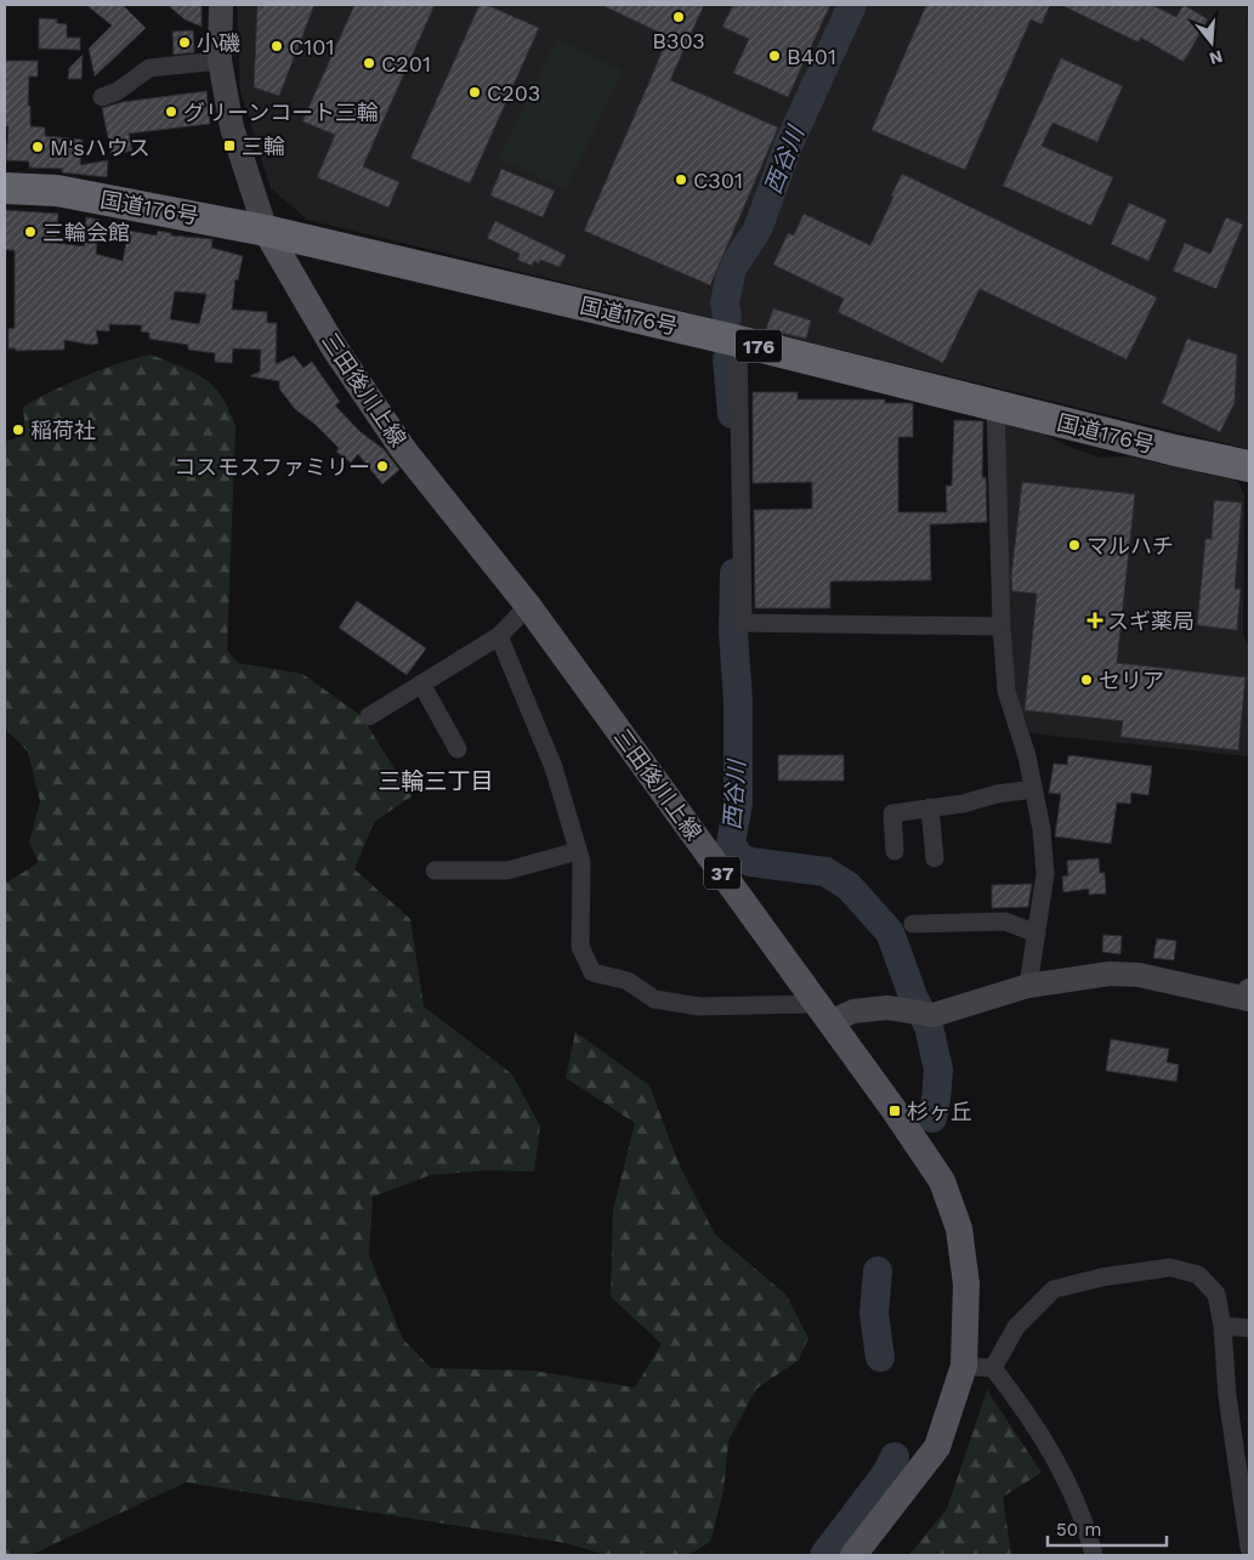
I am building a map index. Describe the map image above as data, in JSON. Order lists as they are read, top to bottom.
{
  "streets": {
    "highway": ["国道176号", "176"],
    "main road": ["三田後川上線", "37"]
  },
  "crossings": [
    ["国道176号", "三田後川上線"]
  ],
  "districts": ["三輪三丁目"],
  "water": ["西谷川"],
  "places": {
    "other": [
      "B303",
      "小磯",
      "C101",
      "B401",
      "C201",
      "C203",
      "グリーンコート三輪",
      "M'sハウス",
      "C301",
      "三輪会館",
      "稲荷社",
      "コスモスファミリー",
      "マルハチ",
      "セリア"
    ],
    "transit": ["三輪", "杉ヶ丘"],
    "health": ["スギ薬局"]
  },
  "scale_bar": "50 m",
  "north": "bottom"
}
